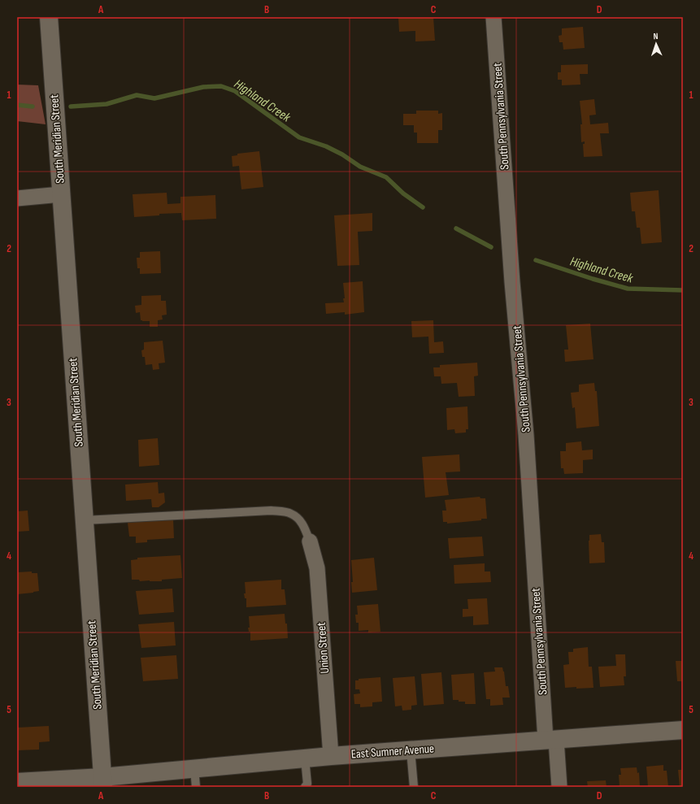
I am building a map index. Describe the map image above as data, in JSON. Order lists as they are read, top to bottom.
{
  "streets": {
    "main road": ["South Meridian Street", "East Sumner Avenue"],
    "street": ["South Pennsylvania Street", "Union Street"]
  },
  "crossings": [
    ["South Pennsylvania Street", "East Sumner Avenue"],
    ["South Meridian Street", "East Sumner Avenue"],
    ["Union Street", "East Sumner Avenue"]
  ],
  "water": ["Highland Creek"],
  "north": "top",
  "grid": {
    "columns": [
      "A",
      "B",
      "C",
      "D"
    ],
    "rows": [
      "1",
      "2",
      "3",
      "4",
      "5"
    ]
  }
}
